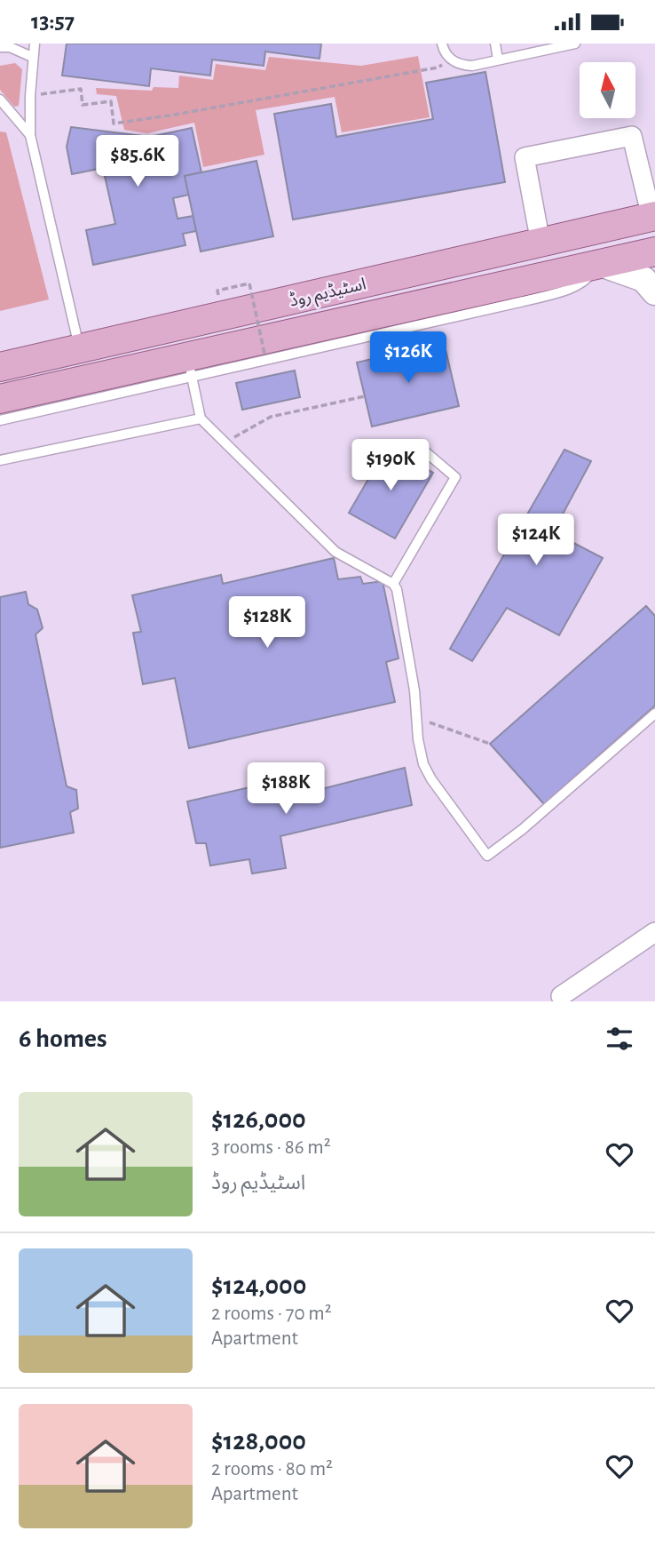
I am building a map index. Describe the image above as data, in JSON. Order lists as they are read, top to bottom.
{
  "streets": {
    "main road": ["اسٹیڈیم روڈ"]
  },
  "north": "top",
  "page": {
    "status": "13:57",
    "price": [
      "$85.6K",
      "$126K",
      "$190K",
      "$124K",
      "$128K",
      "$188K"
    ],
    "heading": "6 homes",
    "list": [
      {
        "name": "$126,000",
        "note": "3 rooms · 86 m² · اسٹیڈیم روڈ"
      },
      {
        "name": "$124,000",
        "note": "2 rooms · 70 m² · Apartment"
      },
      {
        "name": "$128,000",
        "note": "2 rooms · 80 m² · Apartment"
      }
    ]
  }
}
